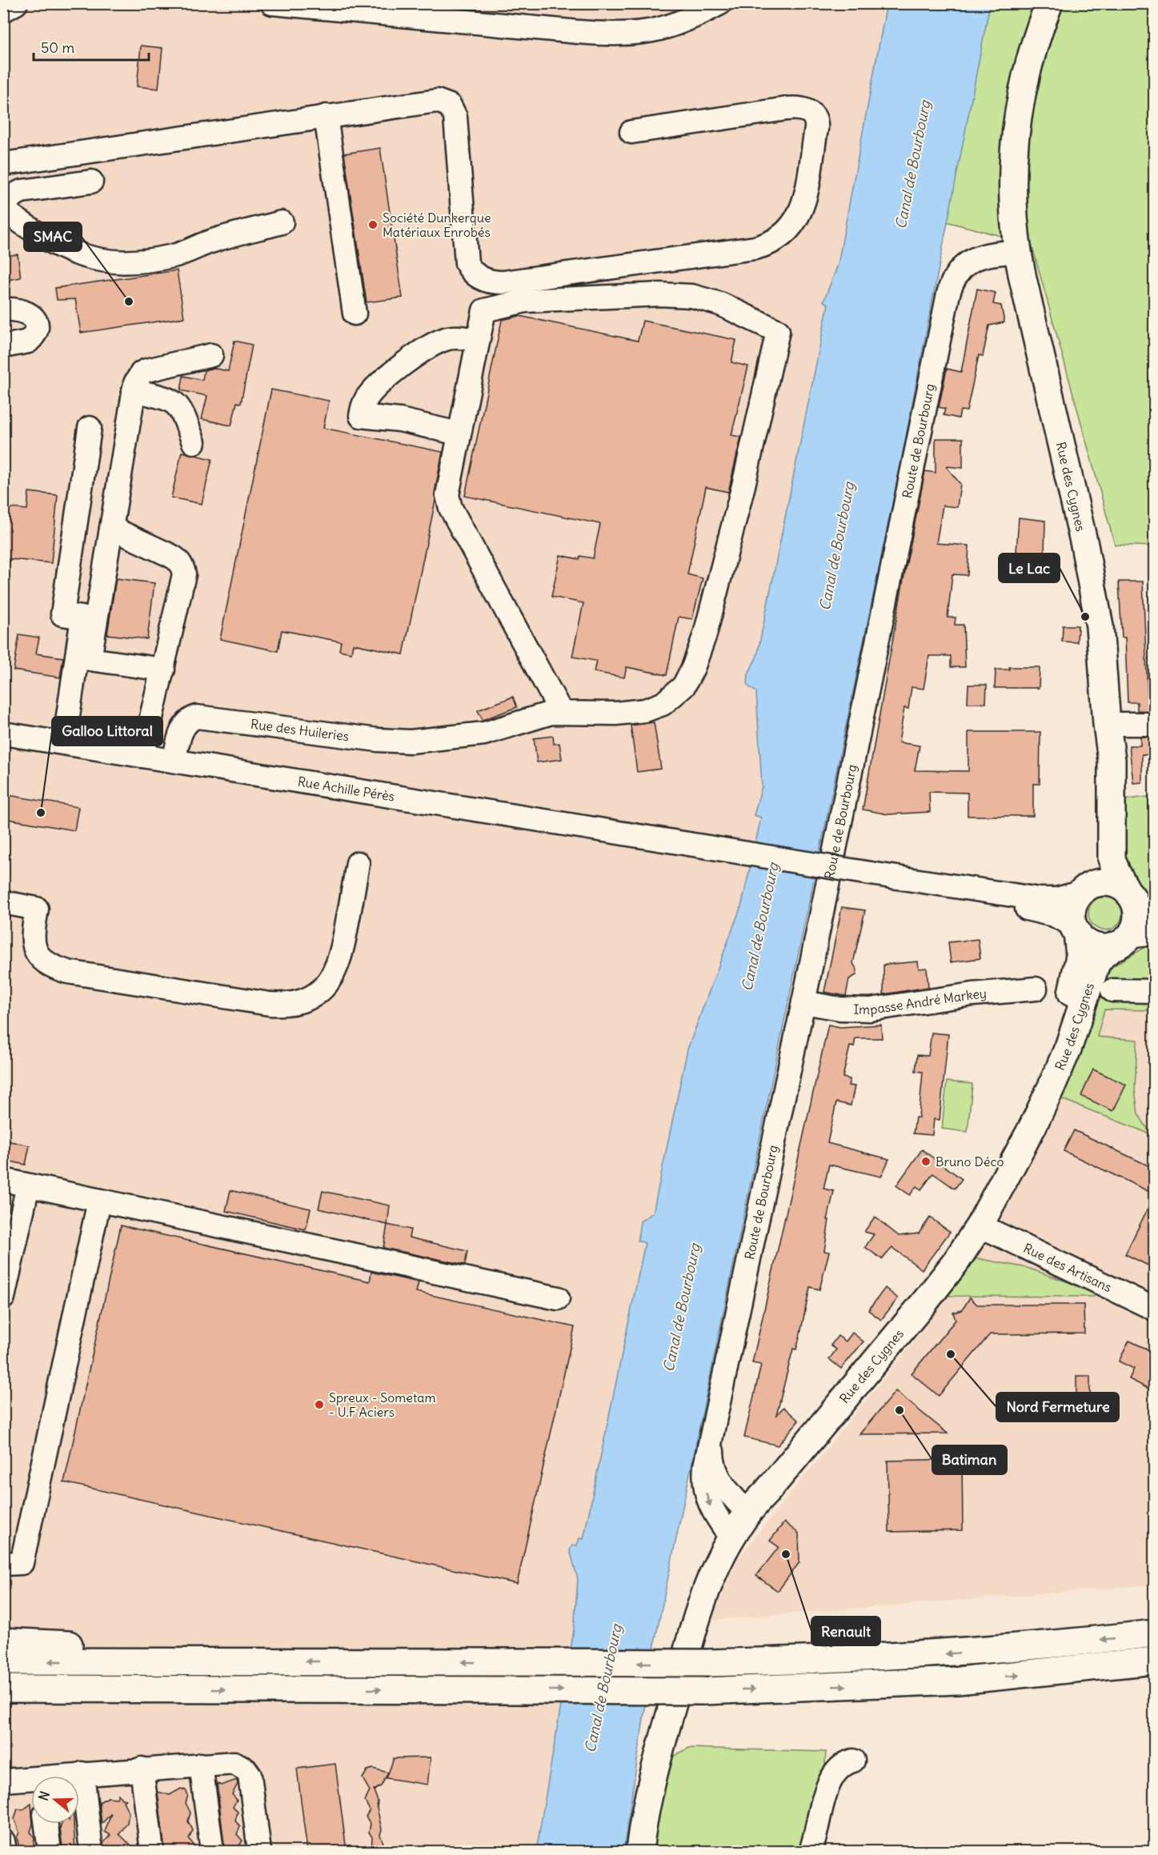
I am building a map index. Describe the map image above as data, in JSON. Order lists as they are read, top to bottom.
{
  "streets": {
    "main road": ["Rue des Cygnes"],
    "street": [
      "Route de Bourbourg",
      "Rue des Huileries",
      "Rue Achille Pérès",
      "Impasse André Markey",
      "Rue des Artisans"
    ]
  },
  "crossings": [
    ["Route de Bourbourg", "Rue des Cygnes"],
    ["Route de Bourbourg", "Impasse André Markey"],
    ["Rue des Cygnes", "Rue des Artisans"],
    ["Rue des Huileries", "Rue Achille Pérès"]
  ],
  "water": ["Canal de Bourbourg"],
  "places": [
    "Société Dunkerque Matériaux Enrobés",
    "SMAC",
    "Le Lac",
    "Galloo Littoral",
    "Bruno Déco",
    "Nord Fermeture",
    "Spreux - Sometam - U.F Aciers",
    "Batiman",
    "Renault"
  ],
  "scale_bar": "50 m",
  "north": "left"
}
